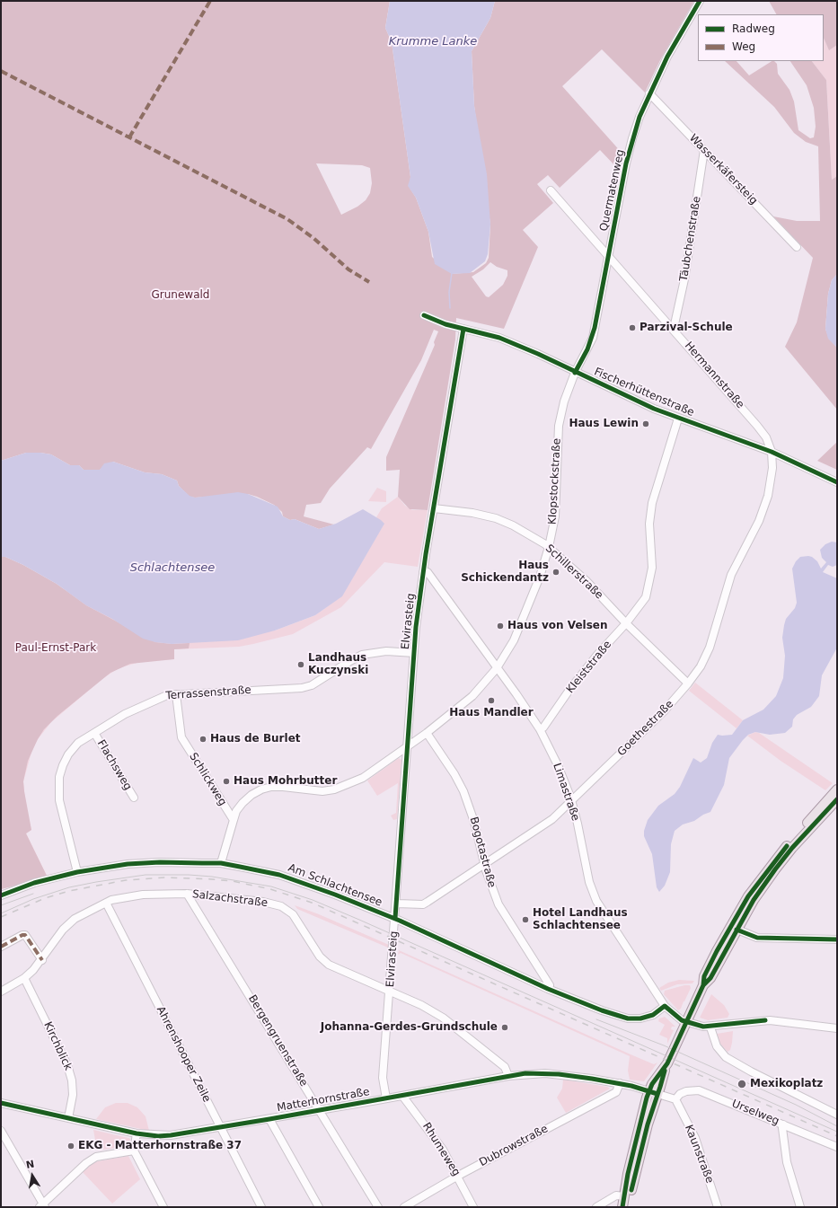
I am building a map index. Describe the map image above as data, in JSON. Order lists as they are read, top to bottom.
{
  "streets": {
    "street": [
      "Wasserkäfersteig",
      "Quermatenweg",
      "Täubchenstraße",
      "Hermannstraße",
      "Fischerhüttenstraße",
      "Klopstockstraße",
      "Schillerstraße",
      "Elvirasteig",
      "Kleiststraße",
      "Terrassenstraße",
      "Goethestraße",
      "Flachsweg",
      "Schlickweg",
      "Limastraße",
      "Bogotastraße",
      "Am Schlachtensee",
      "Salzachstraße",
      "Bergengruenstraße",
      "Kirchblick",
      "Ahrenshooper Zeile",
      "Matterhornstraße",
      "Urselweg",
      "Dubrowstraße",
      "Rhumeweg",
      "Kaunstraße"
    ]
  },
  "crossings": [
    ["Wasserkäfersteig", "Quermatenweg"],
    ["Wasserkäfersteig", "Täubchenstraße"],
    ["Quermatenweg", "Hermannstraße"],
    ["Quermatenweg", "Fischerhüttenstraße"],
    ["Quermatenweg", "Klopstockstraße"],
    ["Täubchenstraße", "Hermannstraße"],
    ["Hermannstraße", "Fischerhüttenstraße"],
    ["Hermannstraße", "Goethestraße"],
    ["Fischerhüttenstraße", "Klopstockstraße"],
    ["Fischerhüttenstraße", "Elvirasteig"],
    ["Fischerhüttenstraße", "Kleiststraße"],
    ["Fischerhüttenstraße", "Goethestraße"],
    ["Klopstockstraße", "Schillerstraße"],
    ["Klopstockstraße", "Elvirasteig"],
    ["Klopstockstraße", "Schlickweg"],
    ["Klopstockstraße", "Limastraße"],
    ["Klopstockstraße", "Bogotastraße"],
    ["Schillerstraße", "Elvirasteig"],
    ["Schillerstraße", "Kleiststraße"],
    ["Schillerstraße", "Goethestraße"],
    ["Elvirasteig", "Terrassenstraße"],
    ["Elvirasteig", "Goethestraße"],
    ["Elvirasteig", "Limastraße"],
    ["Elvirasteig", "Am Schlachtensee"],
    ["Elvirasteig", "Salzachstraße"],
    ["Elvirasteig", "Matterhornstraße"],
    ["Kleiststraße", "Limastraße"],
    ["Terrassenstraße", "Flachsweg"],
    ["Terrassenstraße", "Schlickweg"],
    ["Terrassenstraße", "Am Schlachtensee"],
    ["Goethestraße", "Limastraße"],
    ["Goethestraße", "Bogotastraße"],
    ["Limastraße", "Am Schlachtensee"],
    ["Bogotastraße", "Am Schlachtensee"],
    ["Salzachstraße", "Bergengruenstraße"],
    ["Salzachstraße", "Kirchblick"],
    ["Salzachstraße", "Ahrenshooper Zeile"],
    ["Salzachstraße", "Matterhornstraße"],
    ["Bergengruenstraße", "Matterhornstraße"],
    ["Kirchblick", "Matterhornstraße"],
    ["Ahrenshooper Zeile", "Matterhornstraße"],
    ["Matterhornstraße", "Dubrowstraße"],
    ["Matterhornstraße", "Rhumeweg"],
    ["Urselweg", "Kaunstraße"],
    ["Dubrowstraße", "Rhumeweg"]
  ],
  "water": ["Krumme Lanke", "Schlachtensee"],
  "parks": ["Grunewald", "Paul-Ernst-Park"],
  "places": [
    "Parzival-Schule",
    "Haus Lewin",
    "Haus Schickendantz",
    "Haus von Velsen",
    "Landhaus Kuczynski",
    "Haus Mandler",
    "Haus de Burlet",
    "Haus Mohrbutter",
    "Hotel Landhaus Schlachtensee",
    "Johanna-Gerdes-Grundschule",
    "Mexikoplatz",
    "EKG - Matterhornstraße 37"
  ],
  "legend": ["Radweg", "Weg"],
  "north": "top"
}
